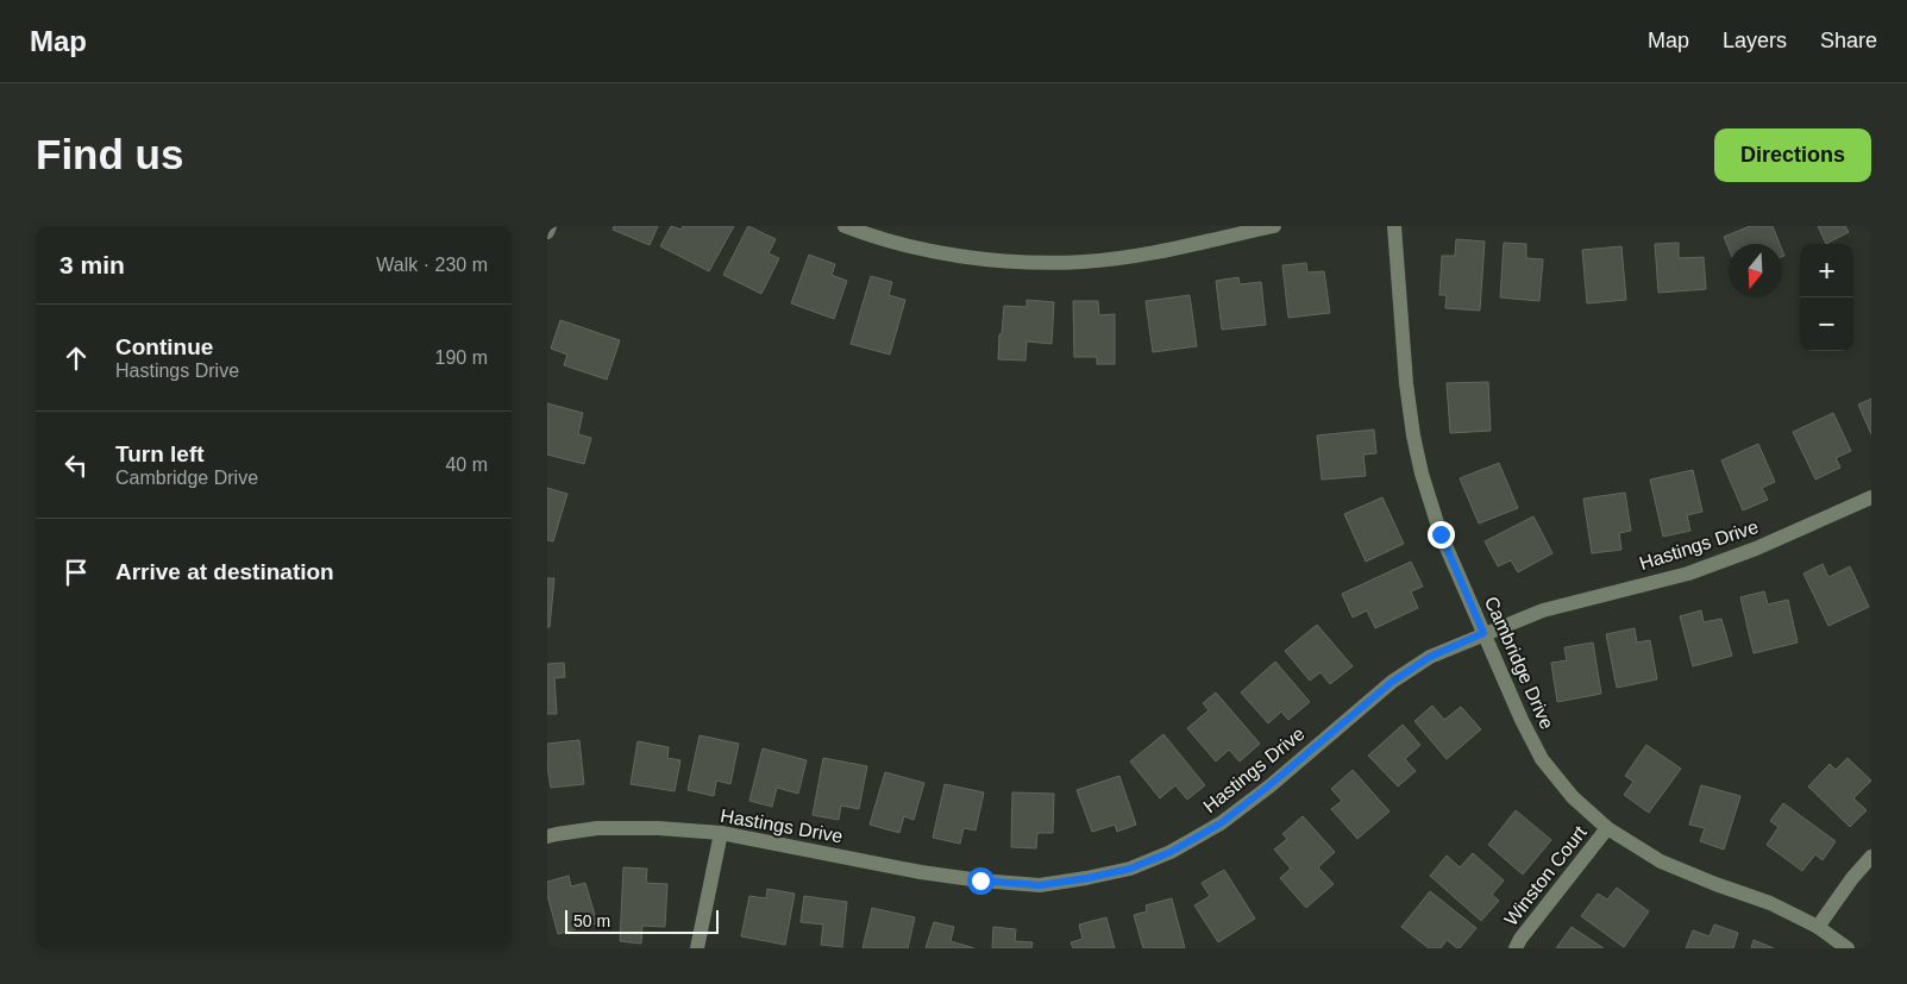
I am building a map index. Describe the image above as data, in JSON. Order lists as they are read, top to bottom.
{
  "streets": {
    "street": ["Hastings Drive", "Cambridge Drive", "Winston Court"]
  },
  "crossings": [
    ["Hastings Drive", "Cambridge Drive"],
    ["Cambridge Drive", "Winston Court"]
  ],
  "scale_bar": "50 m",
  "north": "bottom",
  "page": {
    "header": "Map",
    "nav": ["Map", "Layers", "Share"],
    "buttons": "Directions",
    "title": "Find us",
    "heading": ["3 min", "Walk · 230 m"],
    "map_buttons": ["+", "−"],
    "list": [
      ["Continue", "Hastings Drive", "190 m"],
      ["Turn left", "Cambridge Drive", "40 m"],
      "Arrive at destination"
    ],
    "scale": "50 m"
  }
}
